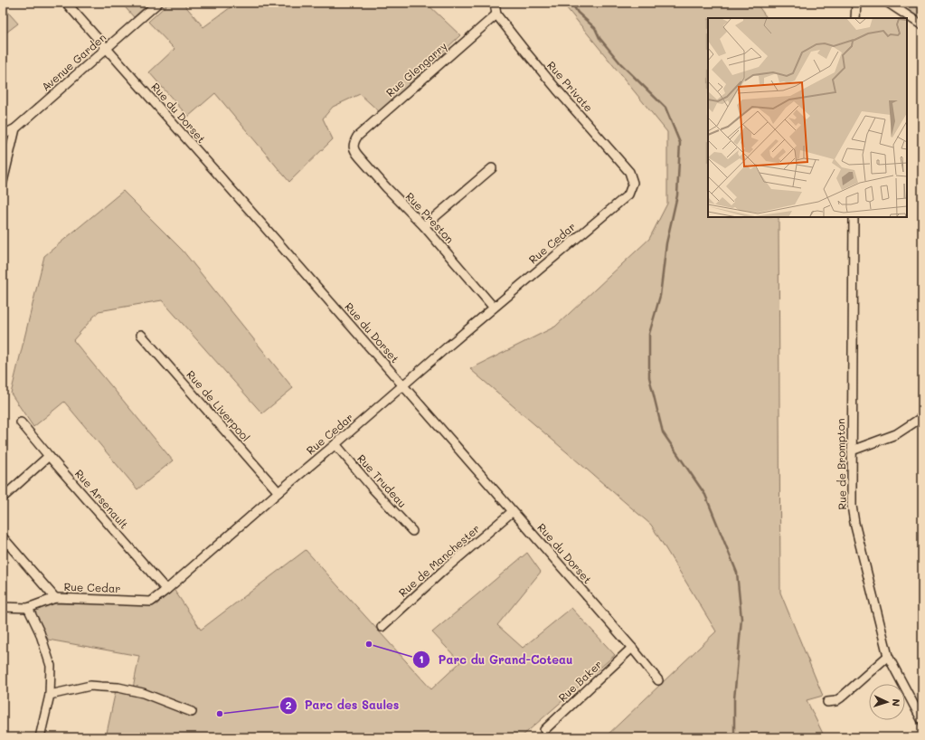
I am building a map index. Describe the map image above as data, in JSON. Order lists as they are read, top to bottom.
{
  "streets": {
    "street": [
      "Avenue Garden",
      "Rue Glengarry",
      "Rue Private",
      "Rue du Dorset",
      "Rue Preston",
      "Rue Cedar",
      "Rue de Liverpool",
      "Rue de Brompton",
      "Rue Trudeau",
      "Rue Arsenault",
      "Rue de Manchester",
      "Rue Baker"
    ]
  },
  "crossings": [
    ["Avenue Garden", "Rue du Dorset"],
    ["Rue Glengarry", "Rue Private"],
    ["Rue Glengarry", "Rue Preston"],
    ["Rue Private", "Rue Cedar"],
    ["Rue du Dorset", "Rue Cedar"],
    ["Rue du Dorset", "Rue de Manchester"],
    ["Rue du Dorset", "Rue Baker"],
    ["Rue Preston", "Rue Cedar"],
    ["Rue Cedar", "Rue de Liverpool"],
    ["Rue Cedar", "Rue Trudeau"],
    ["Rue Cedar", "Rue Arsenault"]
  ],
  "places": ["Parc du Grand-Coteau", "Parc des Saules"],
  "north": "right"
}
